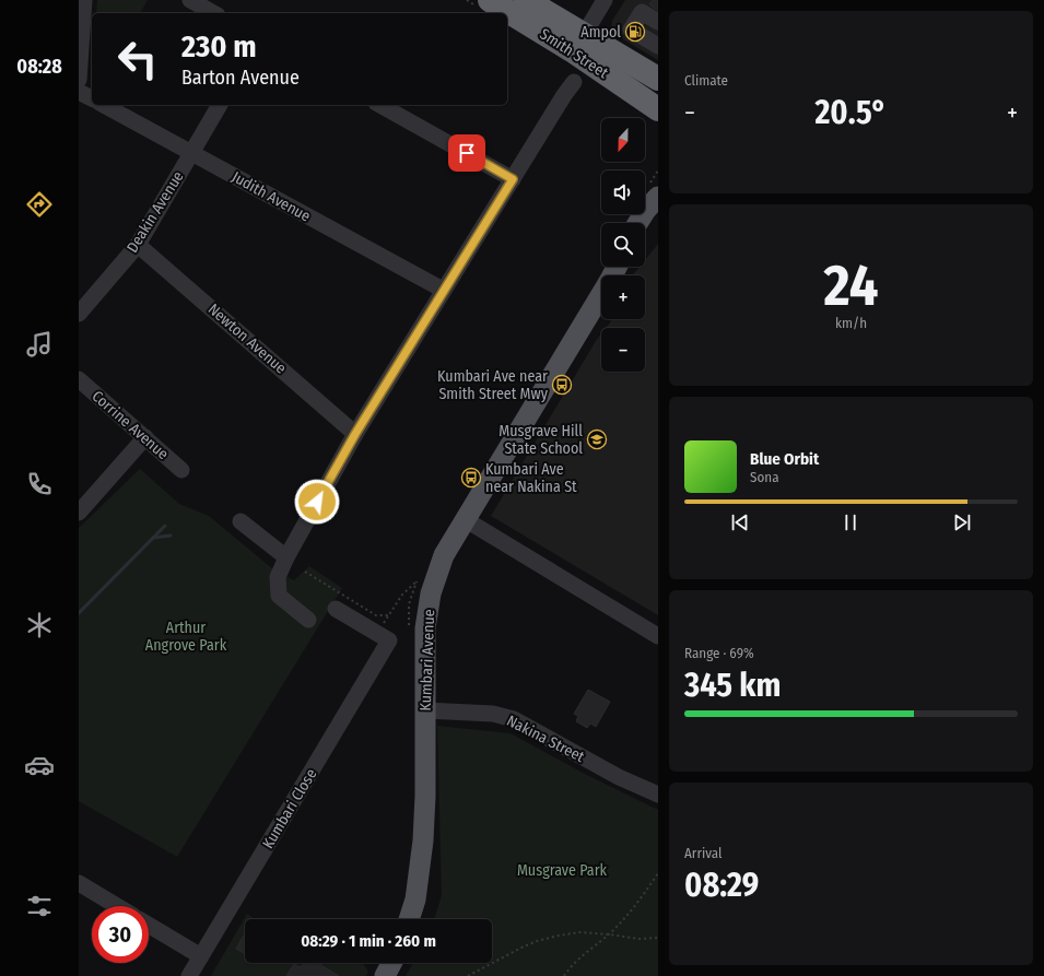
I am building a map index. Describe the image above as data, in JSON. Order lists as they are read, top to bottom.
{
  "streets": {
    "highway": ["Smith Street"],
    "main road": ["Kumbari Avenue"],
    "street": [
      "Judith Avenue",
      "Deakin Avenue",
      "Newton Avenue",
      "Corrine Avenue",
      "Nakina Street",
      "Kumbari Close"
    ]
  },
  "crossings": [
    ["Judith Avenue", "Deakin Avenue"],
    ["Deakin Avenue", "Newton Avenue"],
    ["Kumbari Avenue", "Nakina Street"]
  ],
  "parks": ["Arthur Angrove Park", "Musgrave Park"],
  "places": {
    "fuel station": ["Ampol"],
    "bus stop": ["Kumbari Ave near Smith Street Mwy", "Kumbari Ave near Nakina St"],
    "school or university": ["Musgrave Hill State School"]
  },
  "north": "bottom",
  "page": {
    "tabs": "08:28",
    "tile": [
      "Climate",
      ["24", "km/h"],
      ["Range · 69%", "345 km"],
      ["Arrival", "08:29"]
    ],
    "turn": ["230 m", "Barton Avenue"],
    "heat": ["−", "20.5°", "+"],
    "map_buttons": ["+", "−"],
    "song": ["Blue Orbit", "Sona"],
    "limit": "30",
    "trip": "08:29 · 1 min · 260 m"
  }
}
